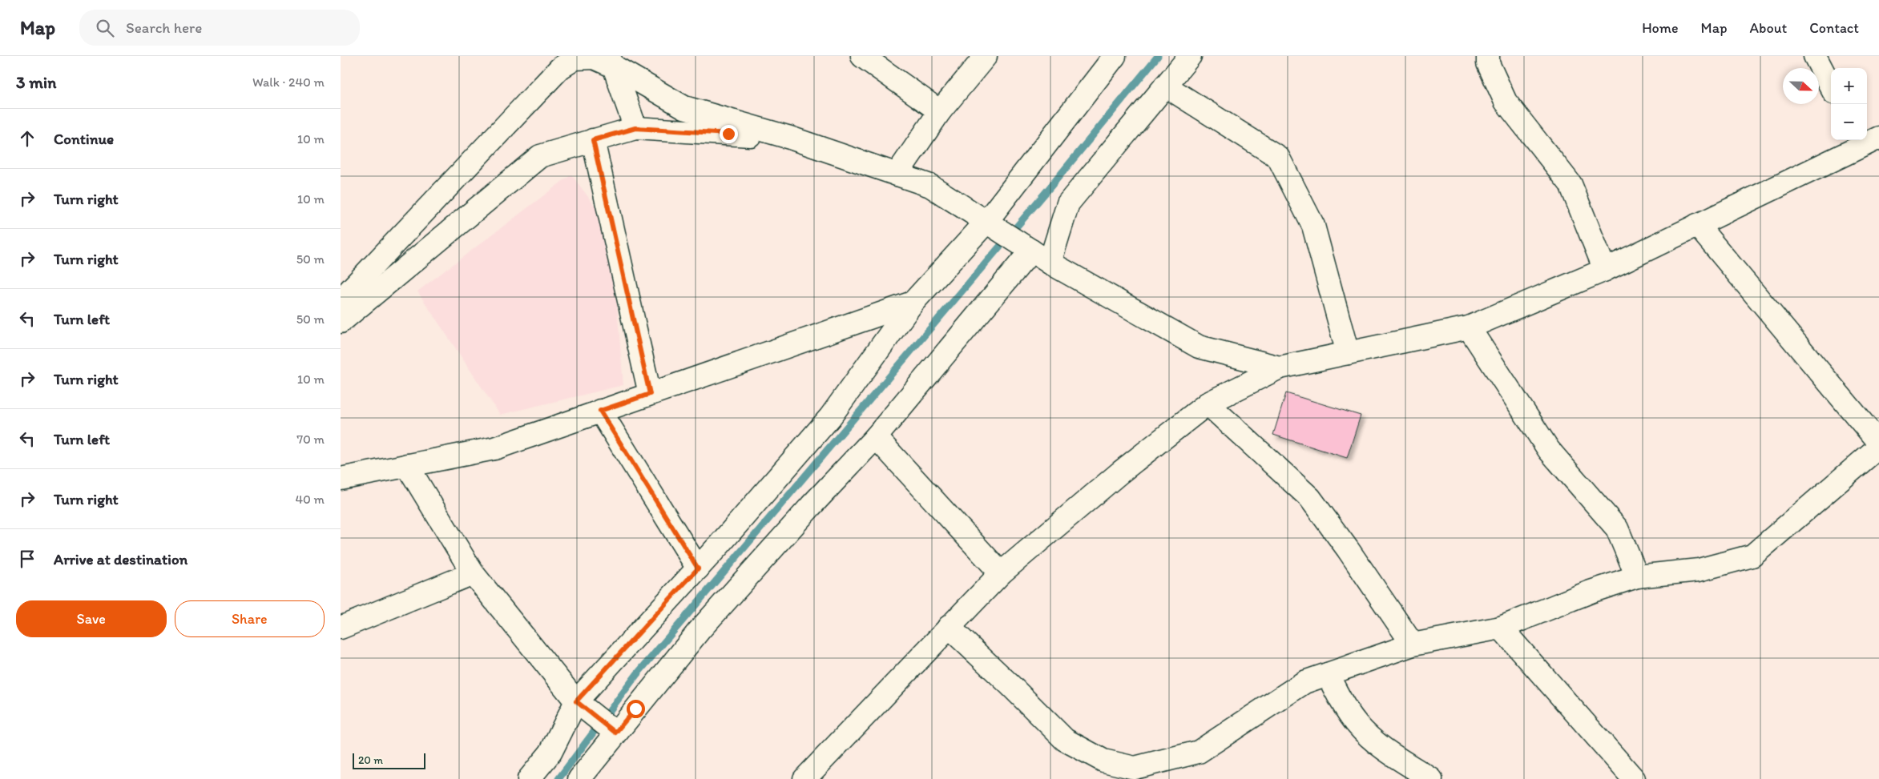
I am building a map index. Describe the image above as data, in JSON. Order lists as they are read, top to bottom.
{
  "scale_bar": "20 m",
  "north": "right",
  "page": {
    "header": "Map",
    "search": "Search here",
    "nav": [
      "Home",
      "Map",
      "About",
      "Contact"
    ],
    "heading": ["3 min", "Walk · 240 m"],
    "map_buttons": ["+", "−"],
    "list": [
      ["Continue", "10 m"],
      ["Turn right", "10 m"],
      ["Turn right", "50 m"],
      ["Turn left", "50 m"],
      ["Turn right", "10 m"],
      ["Turn left", "70 m"],
      ["Turn right", "40 m"],
      "Arrive at destination"
    ],
    "buttons": ["Save", "Share"],
    "scale": "20 m"
  }
}
